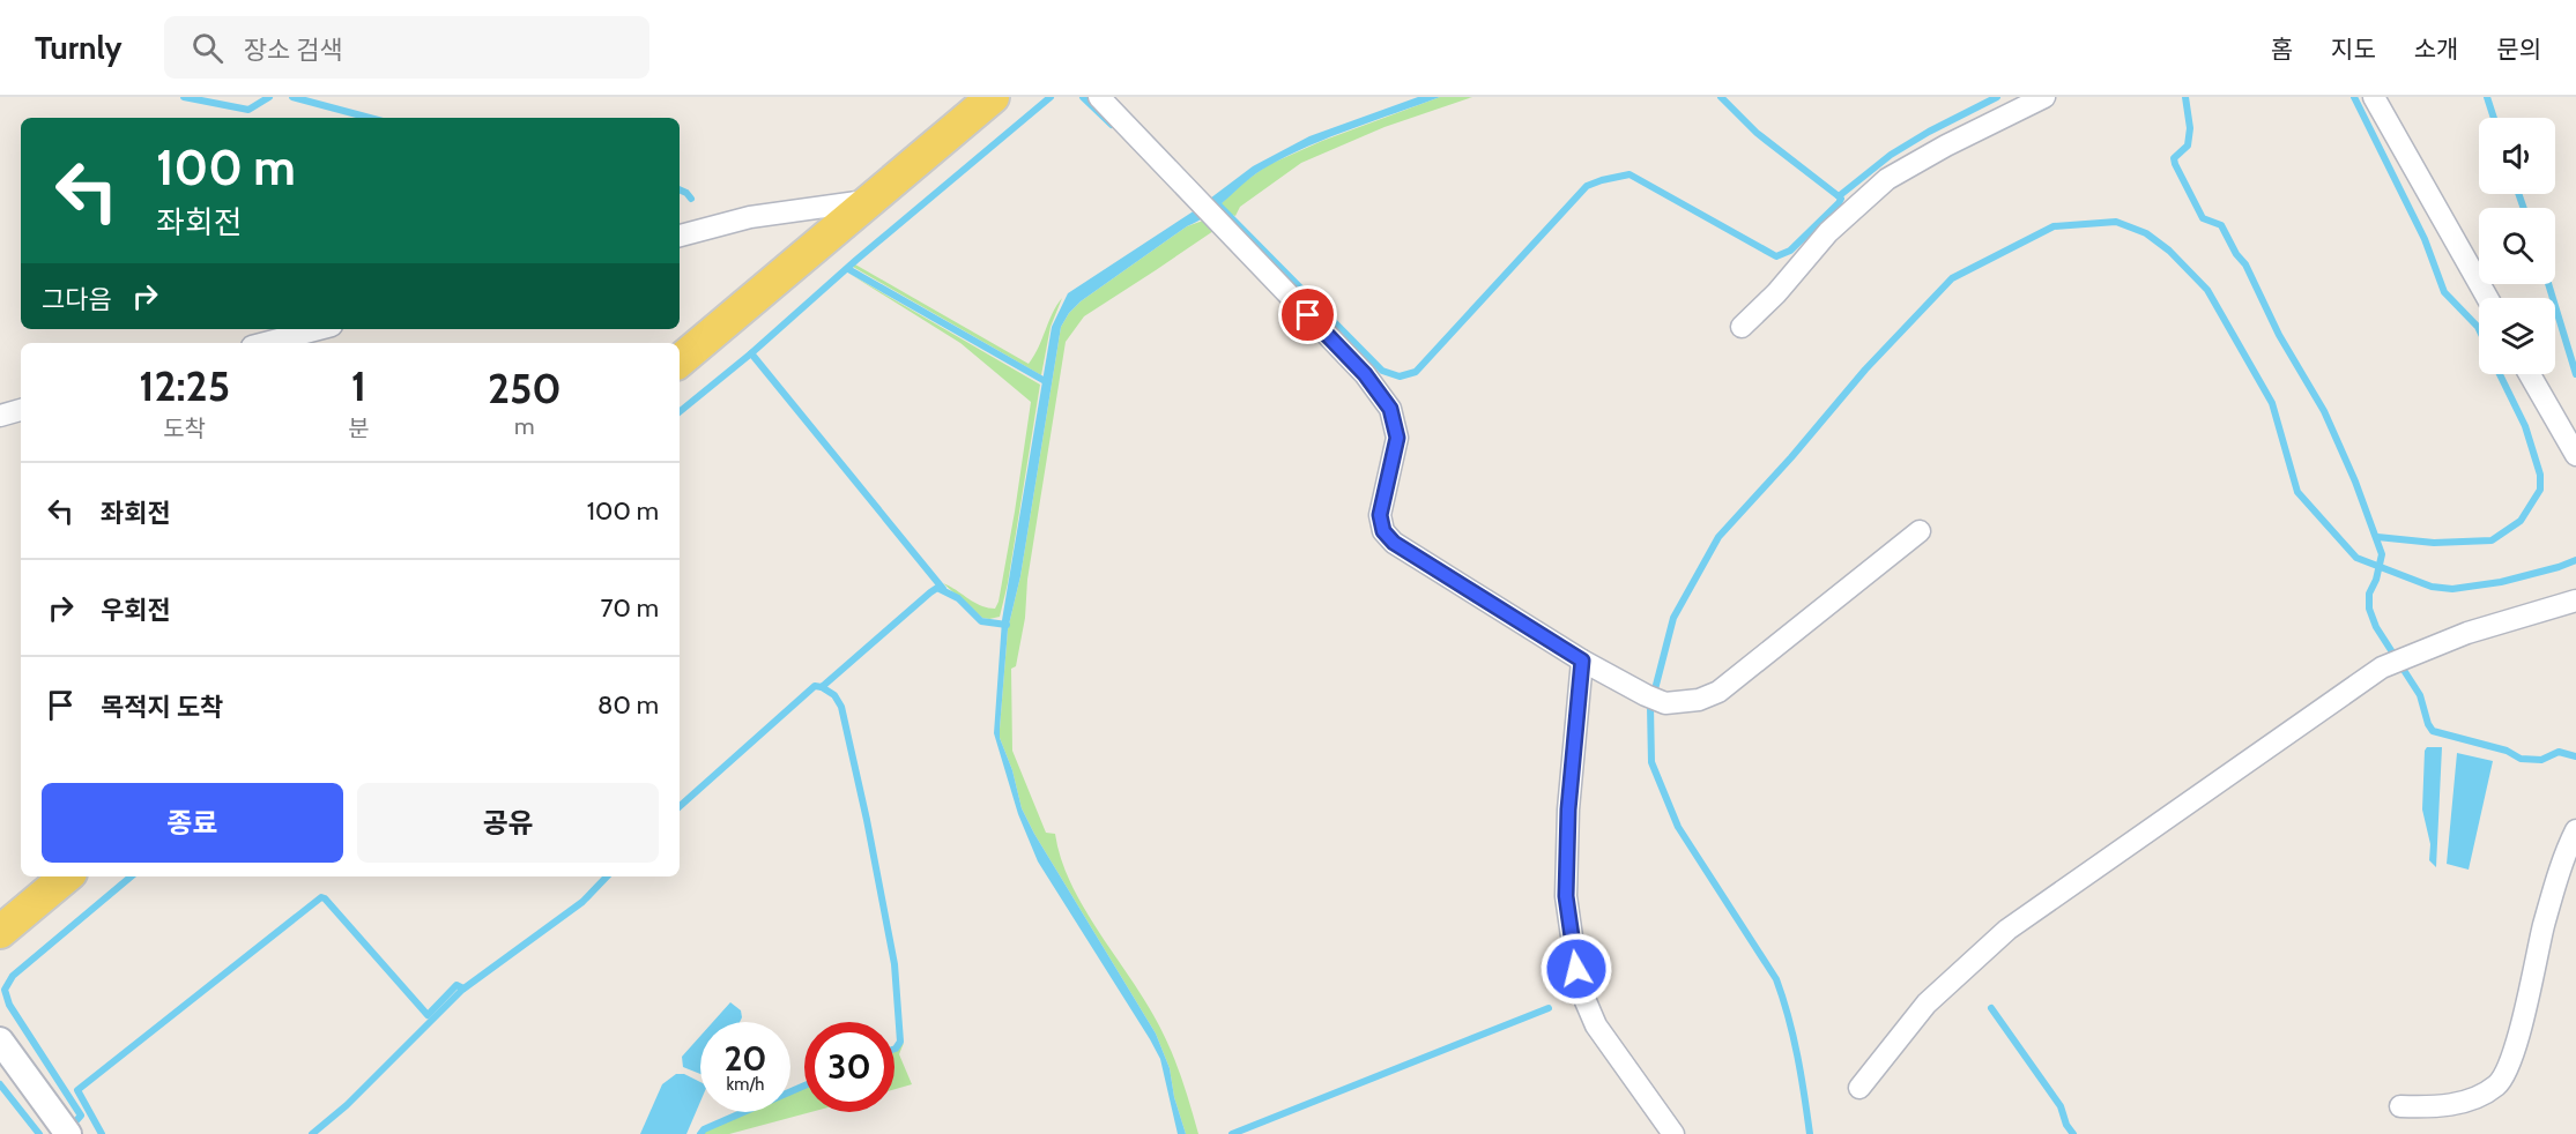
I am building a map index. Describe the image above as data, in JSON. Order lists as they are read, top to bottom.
{
  "page": {
    "header": "Turnly",
    "search": "장소 검색",
    "nav": [
      "홈",
      "지도",
      "소개",
      "문의"
    ],
    "turn": ["100 m", "좌회전"],
    "then": "그다음",
    "eta": [
      "12:25",
      "도착",
      "1",
      "분",
      "250",
      "m"
    ],
    "list": [
      {
        "name": "좌회전",
        "value": "100 m"
      },
      {
        "name": "우회전",
        "value": "70 m"
      },
      {
        "name": "목적지 도착",
        "value": "80 m"
      }
    ],
    "buttons": ["종료", "공유"],
    "speed": "20 km/h",
    "limit": "30"
  }
}
